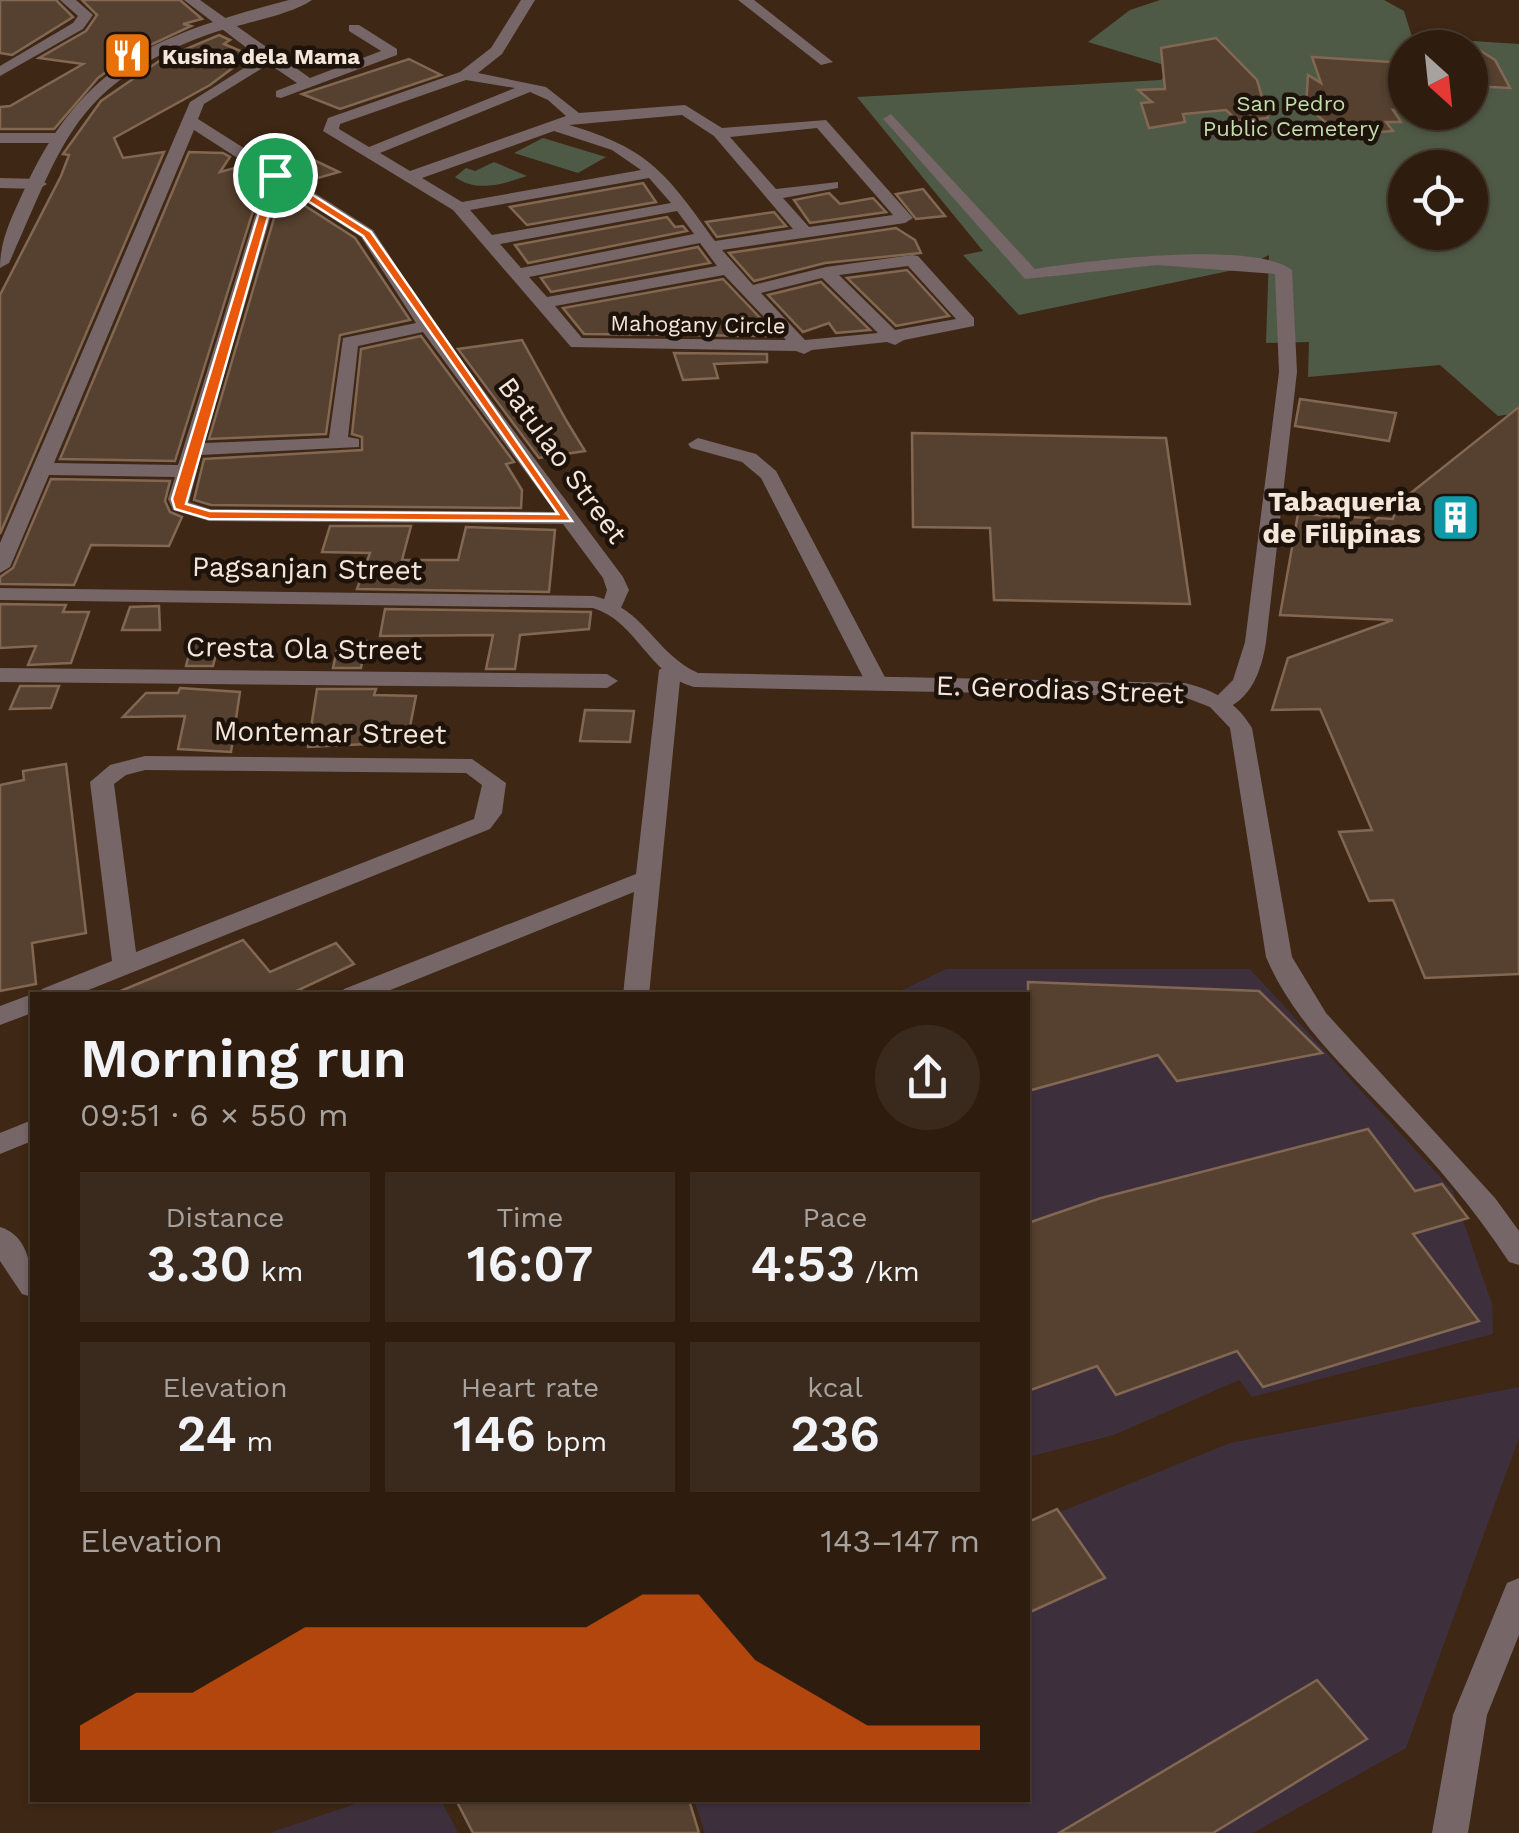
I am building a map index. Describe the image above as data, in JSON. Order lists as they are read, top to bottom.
{
  "streets": {
    "street": [
      "Mahogany Circle",
      "Batulao Street",
      "Pagsanjan Street",
      "Cresta Ola Street",
      "E. Gerodias Street",
      "Montemar Street"
    ]
  },
  "crossings": [
    ["Batulao Street", "Pagsanjan Street"],
    ["Batulao Street", "E. Gerodias Street"]
  ],
  "parks": ["San Pedro Public Cemetery"],
  "places": {
    "restaurant": ["Kusina dela Mama"],
    "building": ["Tabaqueria de Filipinas"]
  },
  "north": "bottom right",
  "page": {
    "heading": ["Morning run", "09:51 · 6 × 550 m"],
    "stats": [
      ["Distance", "3.30 km"],
      ["Time", "16:07"],
      ["Pace", "4:53 /km"],
      ["Elevation", "24 m"],
      ["Heart rate", "146 bpm"],
      ["kcal", "236"]
    ],
    "chart": ["Elevation", "143–147 m"]
  }
}
